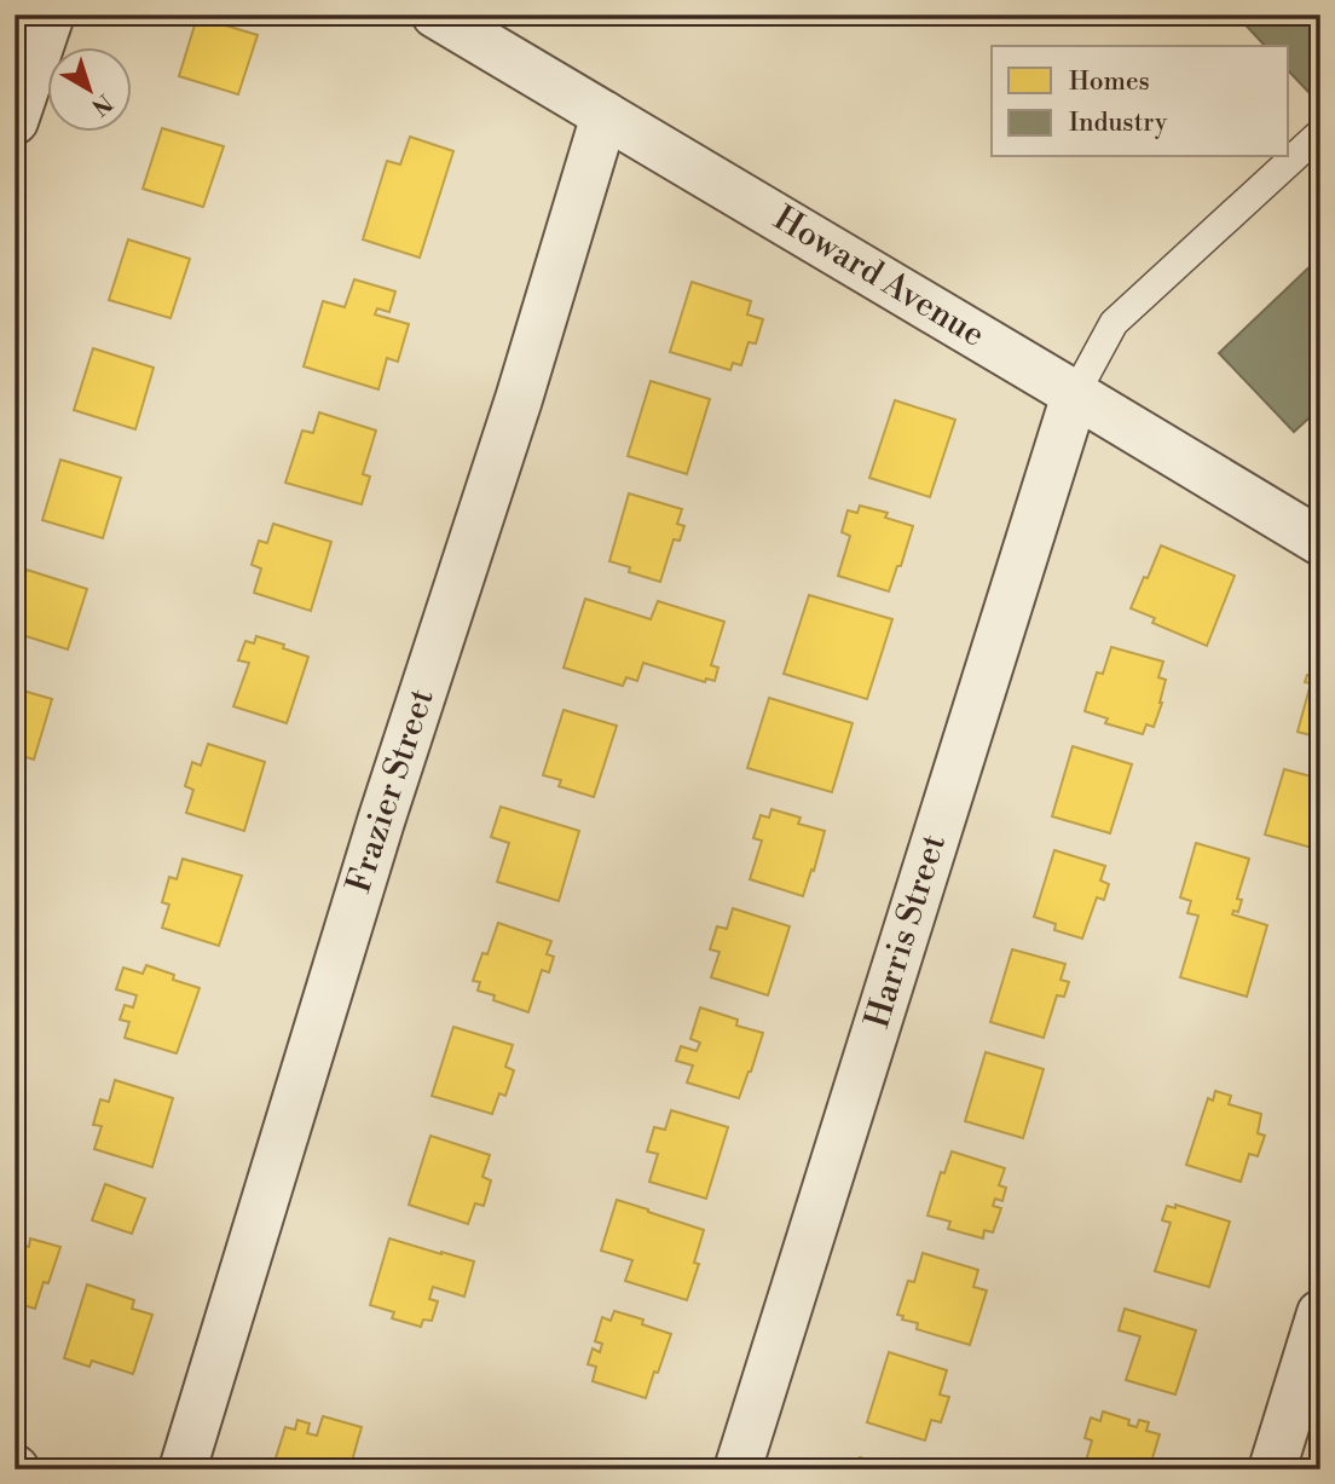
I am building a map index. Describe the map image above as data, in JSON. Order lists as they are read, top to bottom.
{
  "streets": {
    "street": ["Howard Avenue", "Frazier Street", "Harris Street"]
  },
  "crossings": [
    ["Howard Avenue", "Frazier Street"],
    ["Howard Avenue", "Harris Street"]
  ],
  "legend": ["Homes", "Industry"],
  "north": "bottom right"
}
